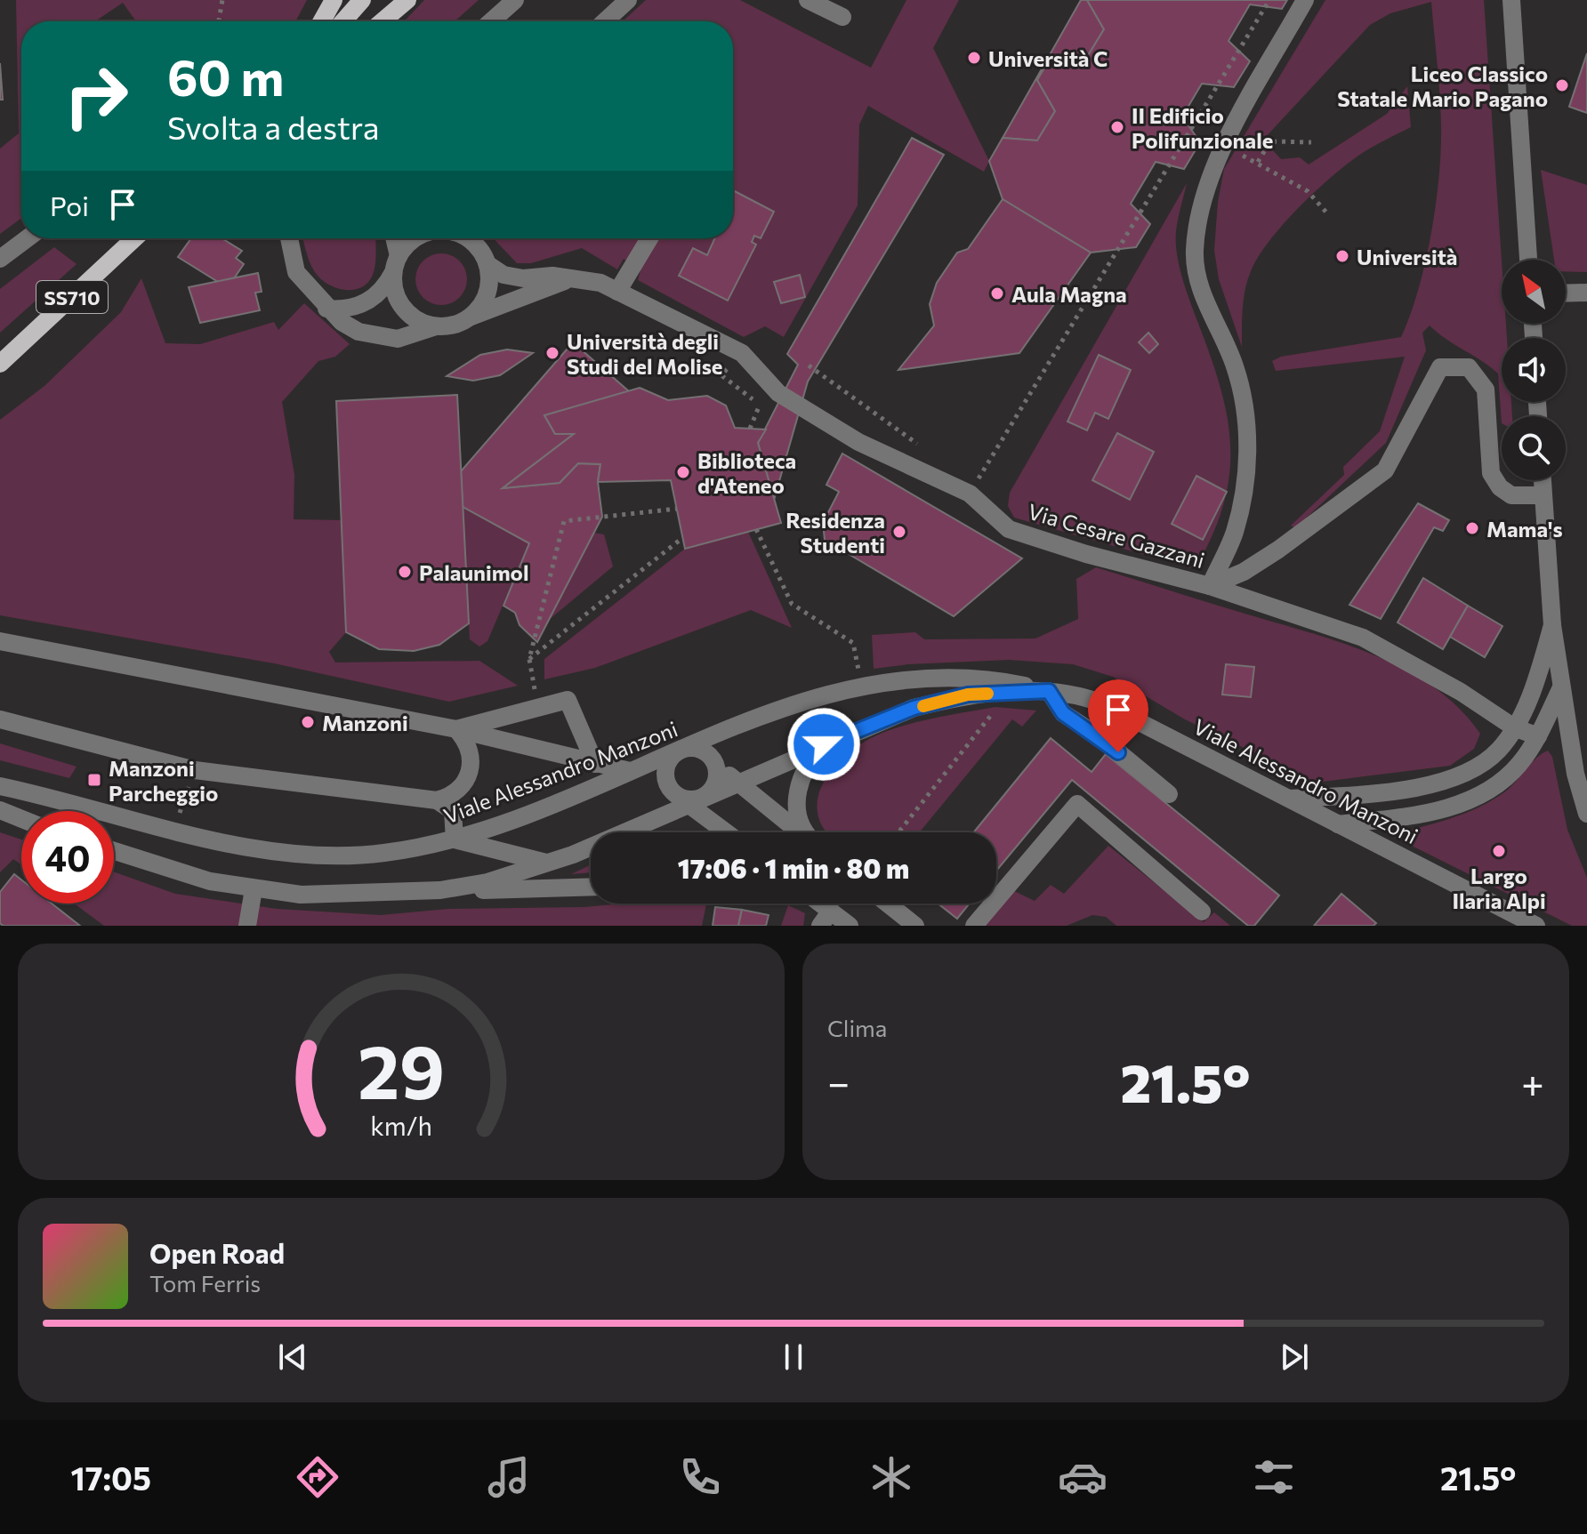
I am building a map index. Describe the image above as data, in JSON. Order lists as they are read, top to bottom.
{
  "streets": {
    "main road": ["SS710"],
    "street": ["Via Cesare Gazzani", "Viale Alessandro Manzoni"]
  },
  "places": {
    "other": [
      "Università C",
      "Liceo Classico Statale Mario Pagano",
      "II Edificio Polifunzionale",
      "Università",
      "Aula Magna",
      "Università degli Studi del Molise",
      "Biblioteca d'Ateneo",
      "Mama's",
      "Residenza Studenti",
      "Palaunimol",
      "Manzoni",
      "Largo Ilaria Alpi"
    ],
    "transit": ["Manzoni Parcheggio"]
  },
  "north": "top left",
  "page": {
    "turn": ["60 m", "Svolta a destra"],
    "then": "Poi",
    "limit": "40",
    "trip": "17:06 · 1 min · 80 m",
    "tile": "Clima",
    "heat": ["−", "21.5°", "+"],
    "song": ["Open Road", "Tom Ferris"],
    "tabs": ["17:05", "21.5°"],
    "gauge": ["29", "km/h"]
  }
}
